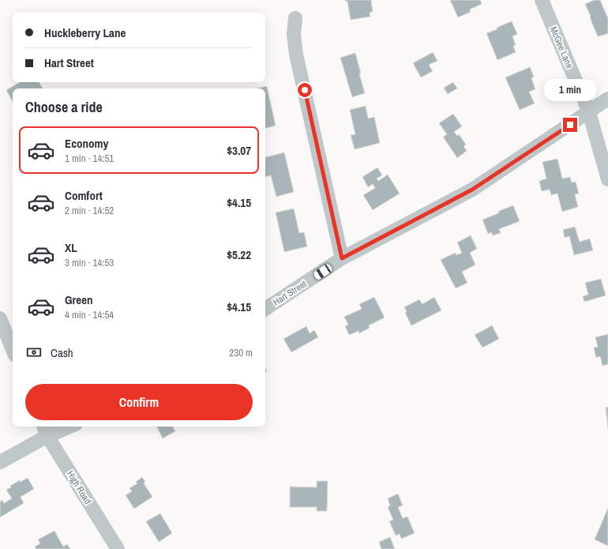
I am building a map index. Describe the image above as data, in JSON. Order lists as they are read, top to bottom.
{
  "streets": {
    "street": ["McGee Lane", "Hart Street", "High Road"]
  },
  "crossings": [
    ["McGee Lane", "Hart Street"]
  ],
  "page": {
    "banner": ["Huckleberry Lane", "Hart Street"],
    "bubble": "1 min",
    "heading": "Choose a ride",
    "list": [
      {
        "name": "Economy",
        "note": "1 min · 14:51",
        "value": "$3.07"
      },
      {
        "name": "Comfort",
        "note": "2 min · 14:52",
        "value": "$4.15"
      },
      {
        "name": "XL",
        "note": "3 min · 14:53",
        "value": "$5.22"
      },
      {
        "name": "Green",
        "note": "4 min · 14:54",
        "value": "$4.15"
      }
    ],
    "pay": ["Cash", "230 m"],
    "buttons": "Confirm"
  }
}
